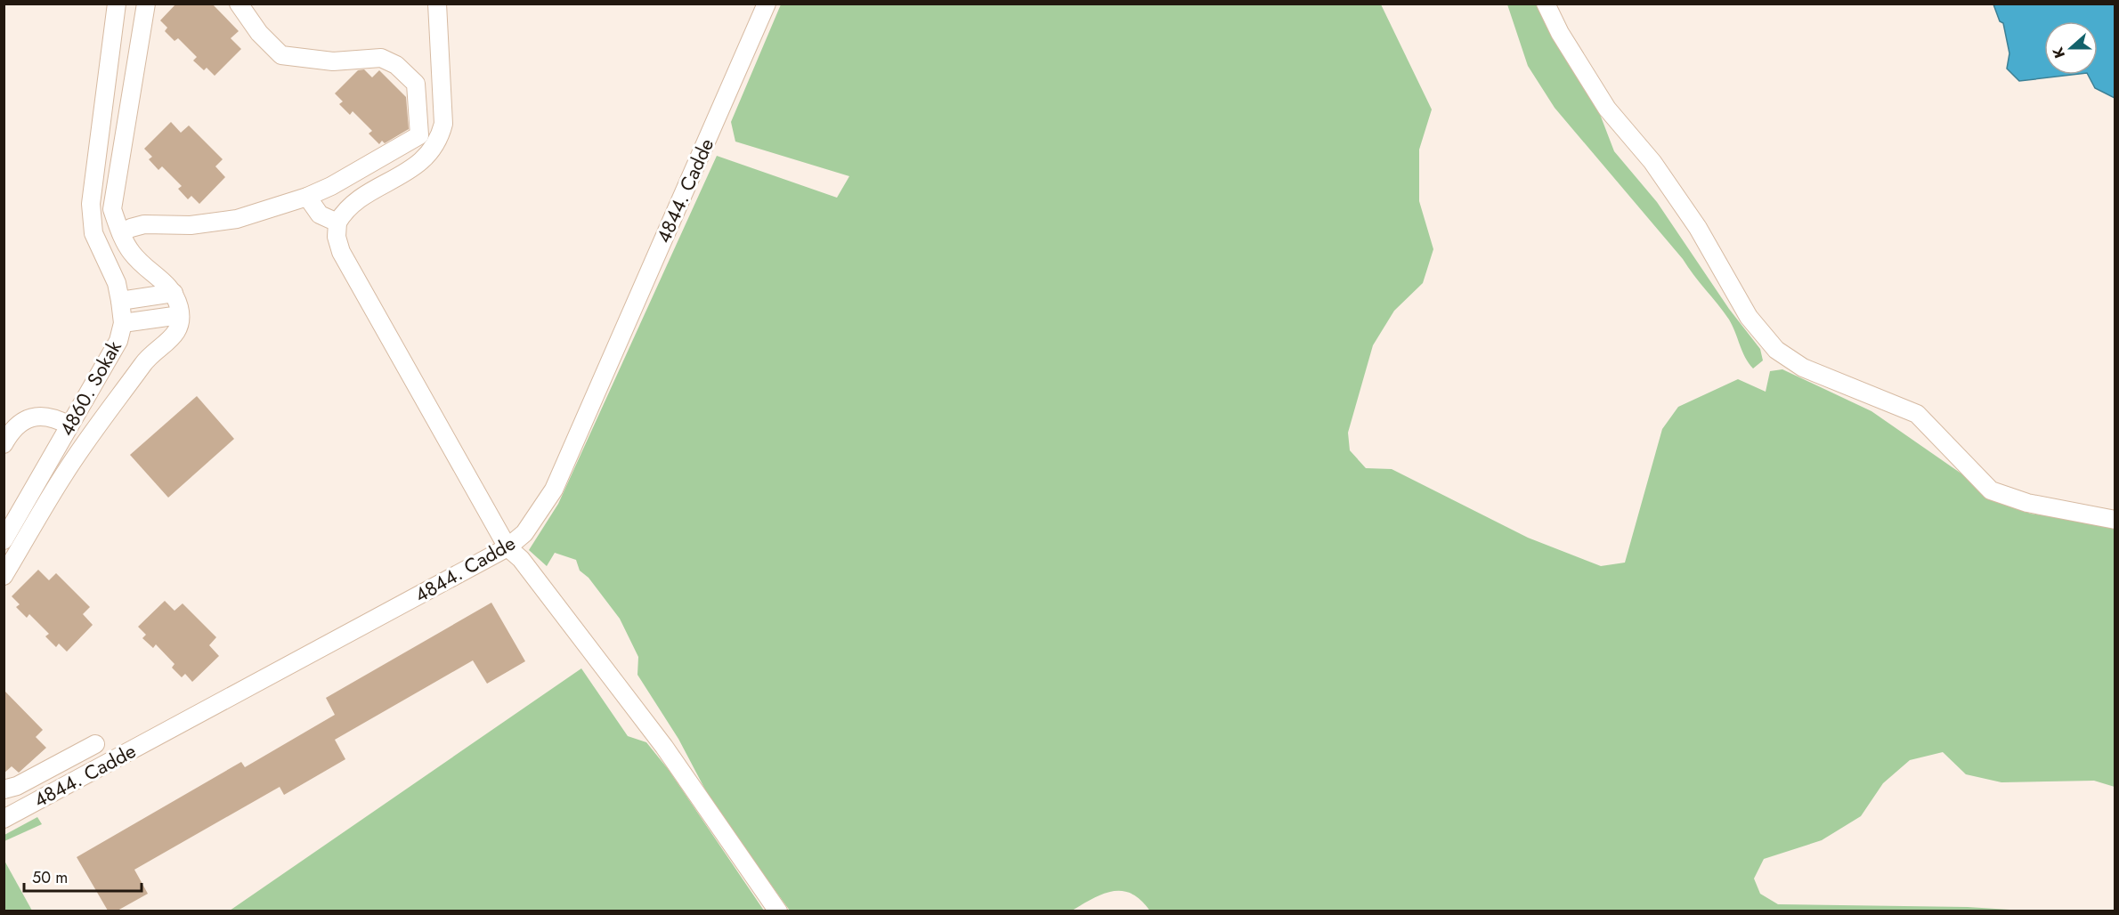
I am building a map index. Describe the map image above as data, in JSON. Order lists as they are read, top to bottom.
{
  "streets": {
    "street": ["4844. Cadde", "4860. Sokak"]
  },
  "scale_bar": "50 m",
  "north": "left"
}
